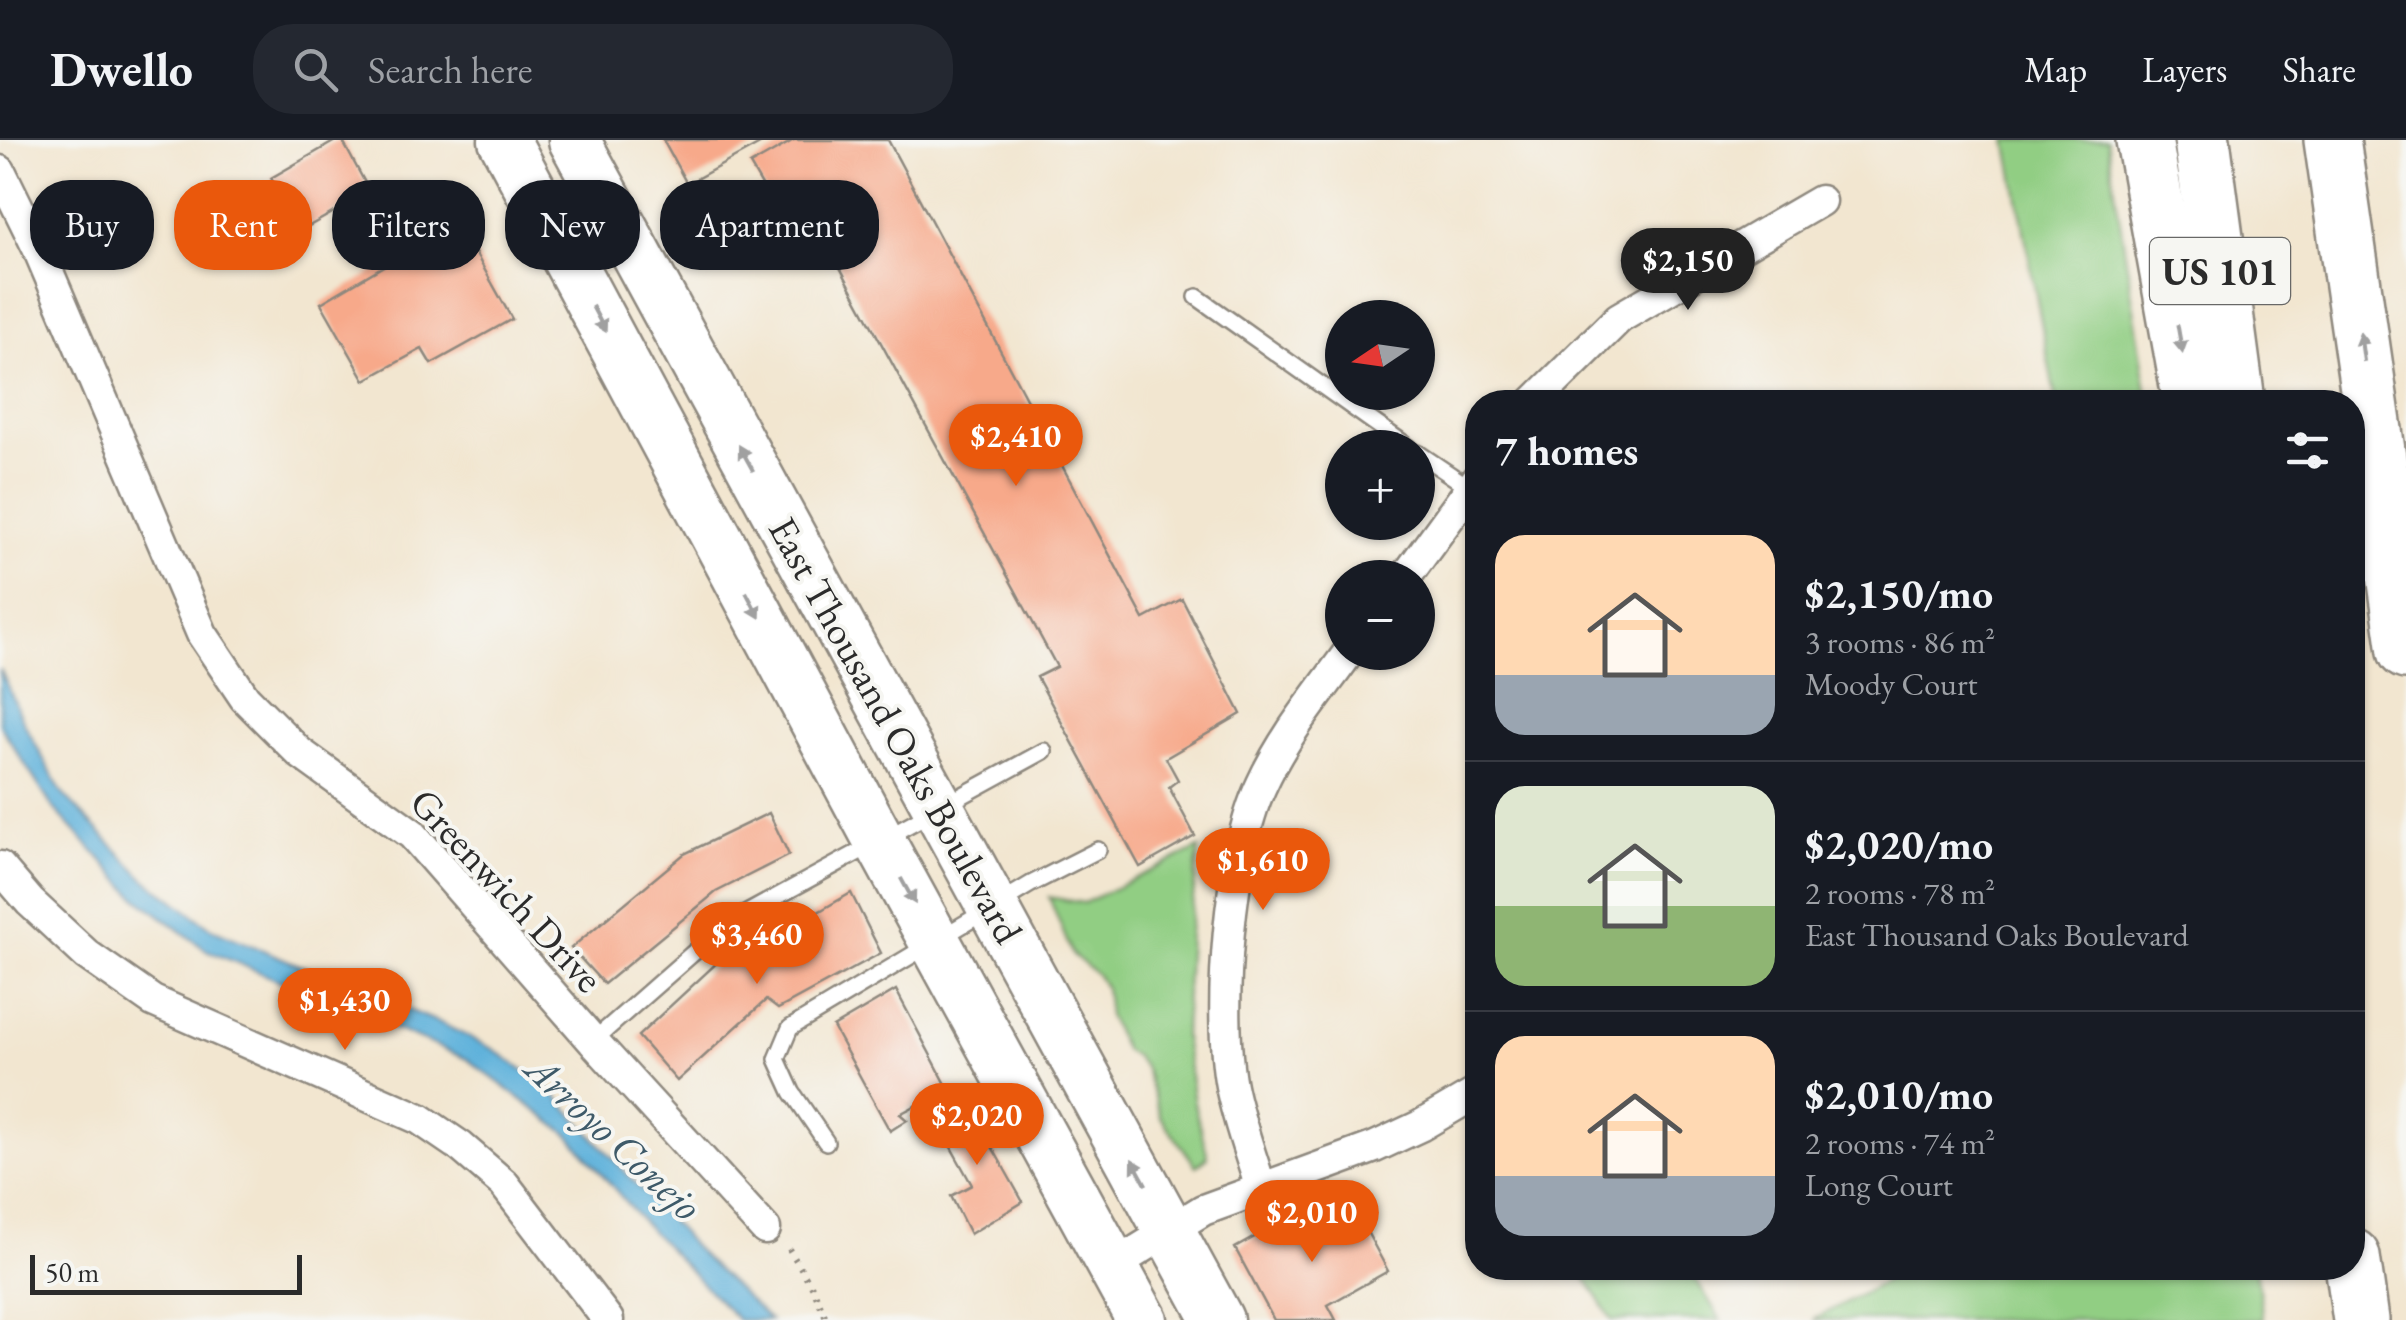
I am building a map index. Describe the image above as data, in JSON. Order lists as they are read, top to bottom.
{
  "streets": {
    "highway": ["US 101"],
    "main road": ["East Thousand Oaks Boulevard"],
    "street": ["Greenwich Drive"]
  },
  "water": ["Arroyo Conejo"],
  "scale_bar": "50 m",
  "north": "left",
  "page": {
    "header": "Dwello",
    "search": "Search here",
    "nav": ["Map", "Layers", "Share"],
    "chip": [
      "Buy",
      "Rent",
      "Filters",
      "New",
      "Apartment"
    ],
    "price": [
      "$2,150",
      "$2,410",
      "$1,610",
      "$3,460",
      "$1,430",
      "$2,020",
      "$2,010"
    ],
    "map_buttons": ["+", "−"],
    "heading": "7 homes",
    "list": [
      {
        "name": "$2,150/mo",
        "note": "3 rooms · 86 m² · Moody Court"
      },
      {
        "name": "$2,020/mo",
        "note": "2 rooms · 78 m² · East Thousand Oaks Boulevard"
      },
      {
        "name": "$2,010/mo",
        "note": "2 rooms · 74 m² · Long Court"
      }
    ],
    "scale": "50 m"
  }
}
